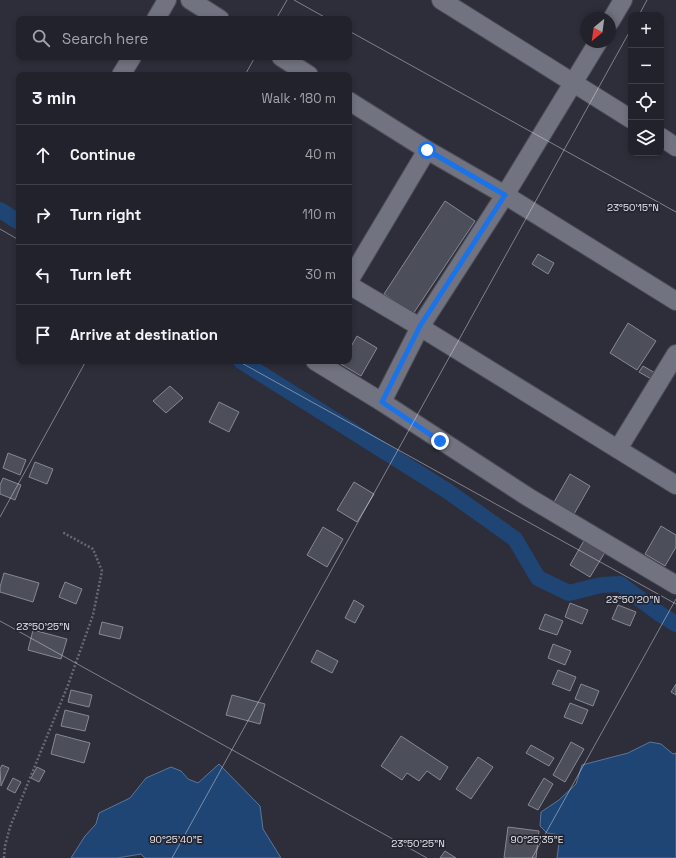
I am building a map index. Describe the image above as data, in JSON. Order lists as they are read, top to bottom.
{
  "north": "bottom left",
  "page": {
    "map_buttons": ["+", "−"],
    "search": "Search here",
    "heading": ["3 min", "Walk · 180 m"],
    "list": [
      ["Continue", "40 m"],
      ["Turn right", "110 m"],
      ["Turn left", "30 m"],
      "Arrive at destination"
    ]
  },
  "coordinates": [
    "23°50'15\"N",
    "23°50'20\"N",
    "23°50'25\"N",
    "90°25'40\"E",
    "90°25'35\"E"
  ]
}
